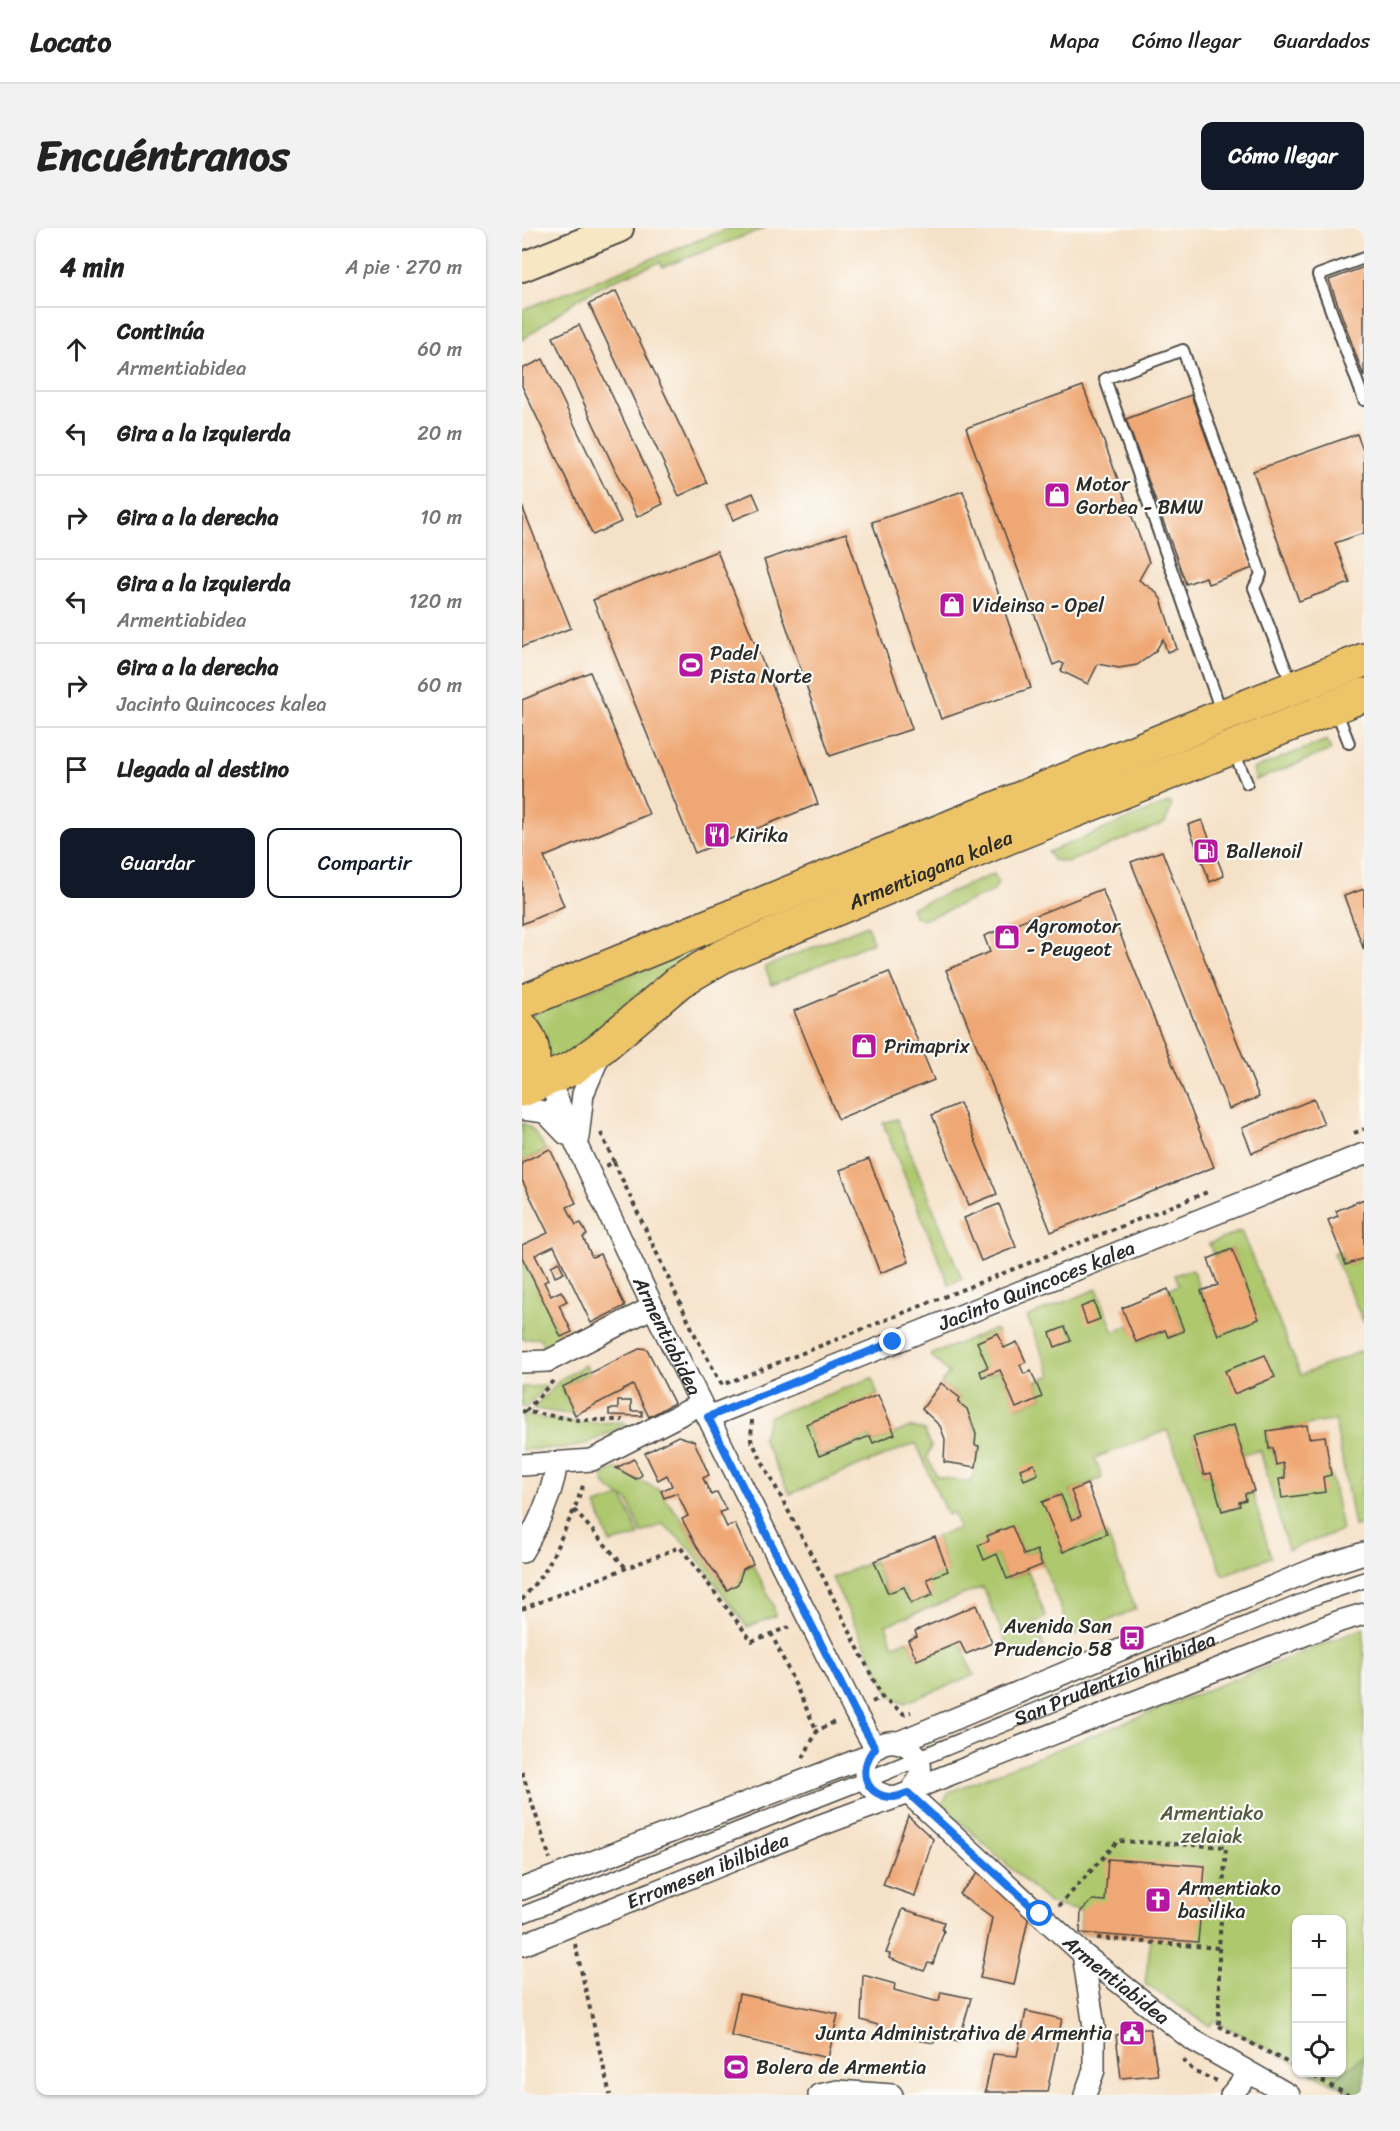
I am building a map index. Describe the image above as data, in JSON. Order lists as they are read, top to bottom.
{
  "streets": {
    "main road": ["Armentiagana kalea"],
    "street": [
      "Jacinto Quincoces kalea",
      "Armentiabidea",
      "San Prudentzio hiribidea",
      "Erromesen ibilbidea"
    ]
  },
  "crossings": [
    ["Armentiagana kalea", "Armentiabidea"],
    ["Jacinto Quincoces kalea", "Armentiabidea"],
    ["Armentiabidea", "San Prudentzio hiribidea"],
    ["Armentiabidea", "Erromesen ibilbidea"],
    ["San Prudentzio hiribidea", "Erromesen ibilbidea"]
  ],
  "parks": ["Armentiako zelaiak"],
  "places": {
    "shop": [
      "Motor Gorbea - BMW",
      "Videinsa - Opel",
      "Agromotor - Peugeot",
      "Primaprix"
    ],
    "sports": ["Padel Pista Norte", "Bolera de Armentia"],
    "restaurant": ["Kirika"],
    "fuel station": ["Ballenoil"],
    "bus stop": ["Avenida San Prudencio 58"],
    "church": ["Armentiako basilika"],
    "public building": ["Junta Administrativa de Armentia"]
  },
  "page": {
    "header": "Locato",
    "nav": ["Mapa", "Cómo llegar", "Guardados"],
    "title": "Encuéntranos",
    "buttons": [
      "Cómo llegar",
      ["Guardar", "Compartir"]
    ],
    "heading": ["4 min", "A pie · 270 m"],
    "list": [
      ["Continúa", "Armentiabidea", "60 m"],
      ["Gira a la izquierda", "20 m"],
      ["Gira a la derecha", "10 m"],
      ["Gira a la izquierda", "Armentiabidea", "120 m"],
      ["Gira a la derecha", "Jacinto Quincoces kalea", "60 m"],
      "Llegada al destino"
    ],
    "map_buttons": ["+", "−"]
  }
}
